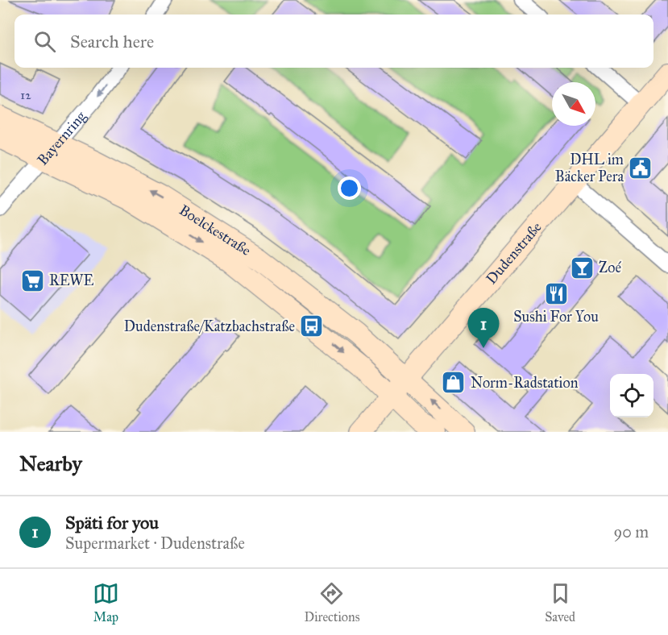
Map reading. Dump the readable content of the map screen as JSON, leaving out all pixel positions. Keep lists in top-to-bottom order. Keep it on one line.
{"streets":{"main road":["Boelckestraße","Dudenstraße"],"street":["Bayernring"]},"crossings":[["Bayernring","Boelckestraße"],["Boelckestraße","Dudenstraße"]],"one_way":["Bayernring"],"places":{"public building":["DHL im Bäcker Pera"],"bar":["Zoé"],"supermarket":["REWE"],"restaurant":["Sushi For You"],"bus stop":["Dudenstraße/Katzbachstraße"],"shop":["Norm-Radstation"]},"house_numbers":["12"],"north":"bottom right","page":{"search":"Search here","pins":"1","heading":"Nearby","list":[{"mark":"1","name":"Späti for you","note":"Supermarket · Dudenstraße","value":"90 m"}],"nav":["Map","Directions","Saved"]}}
